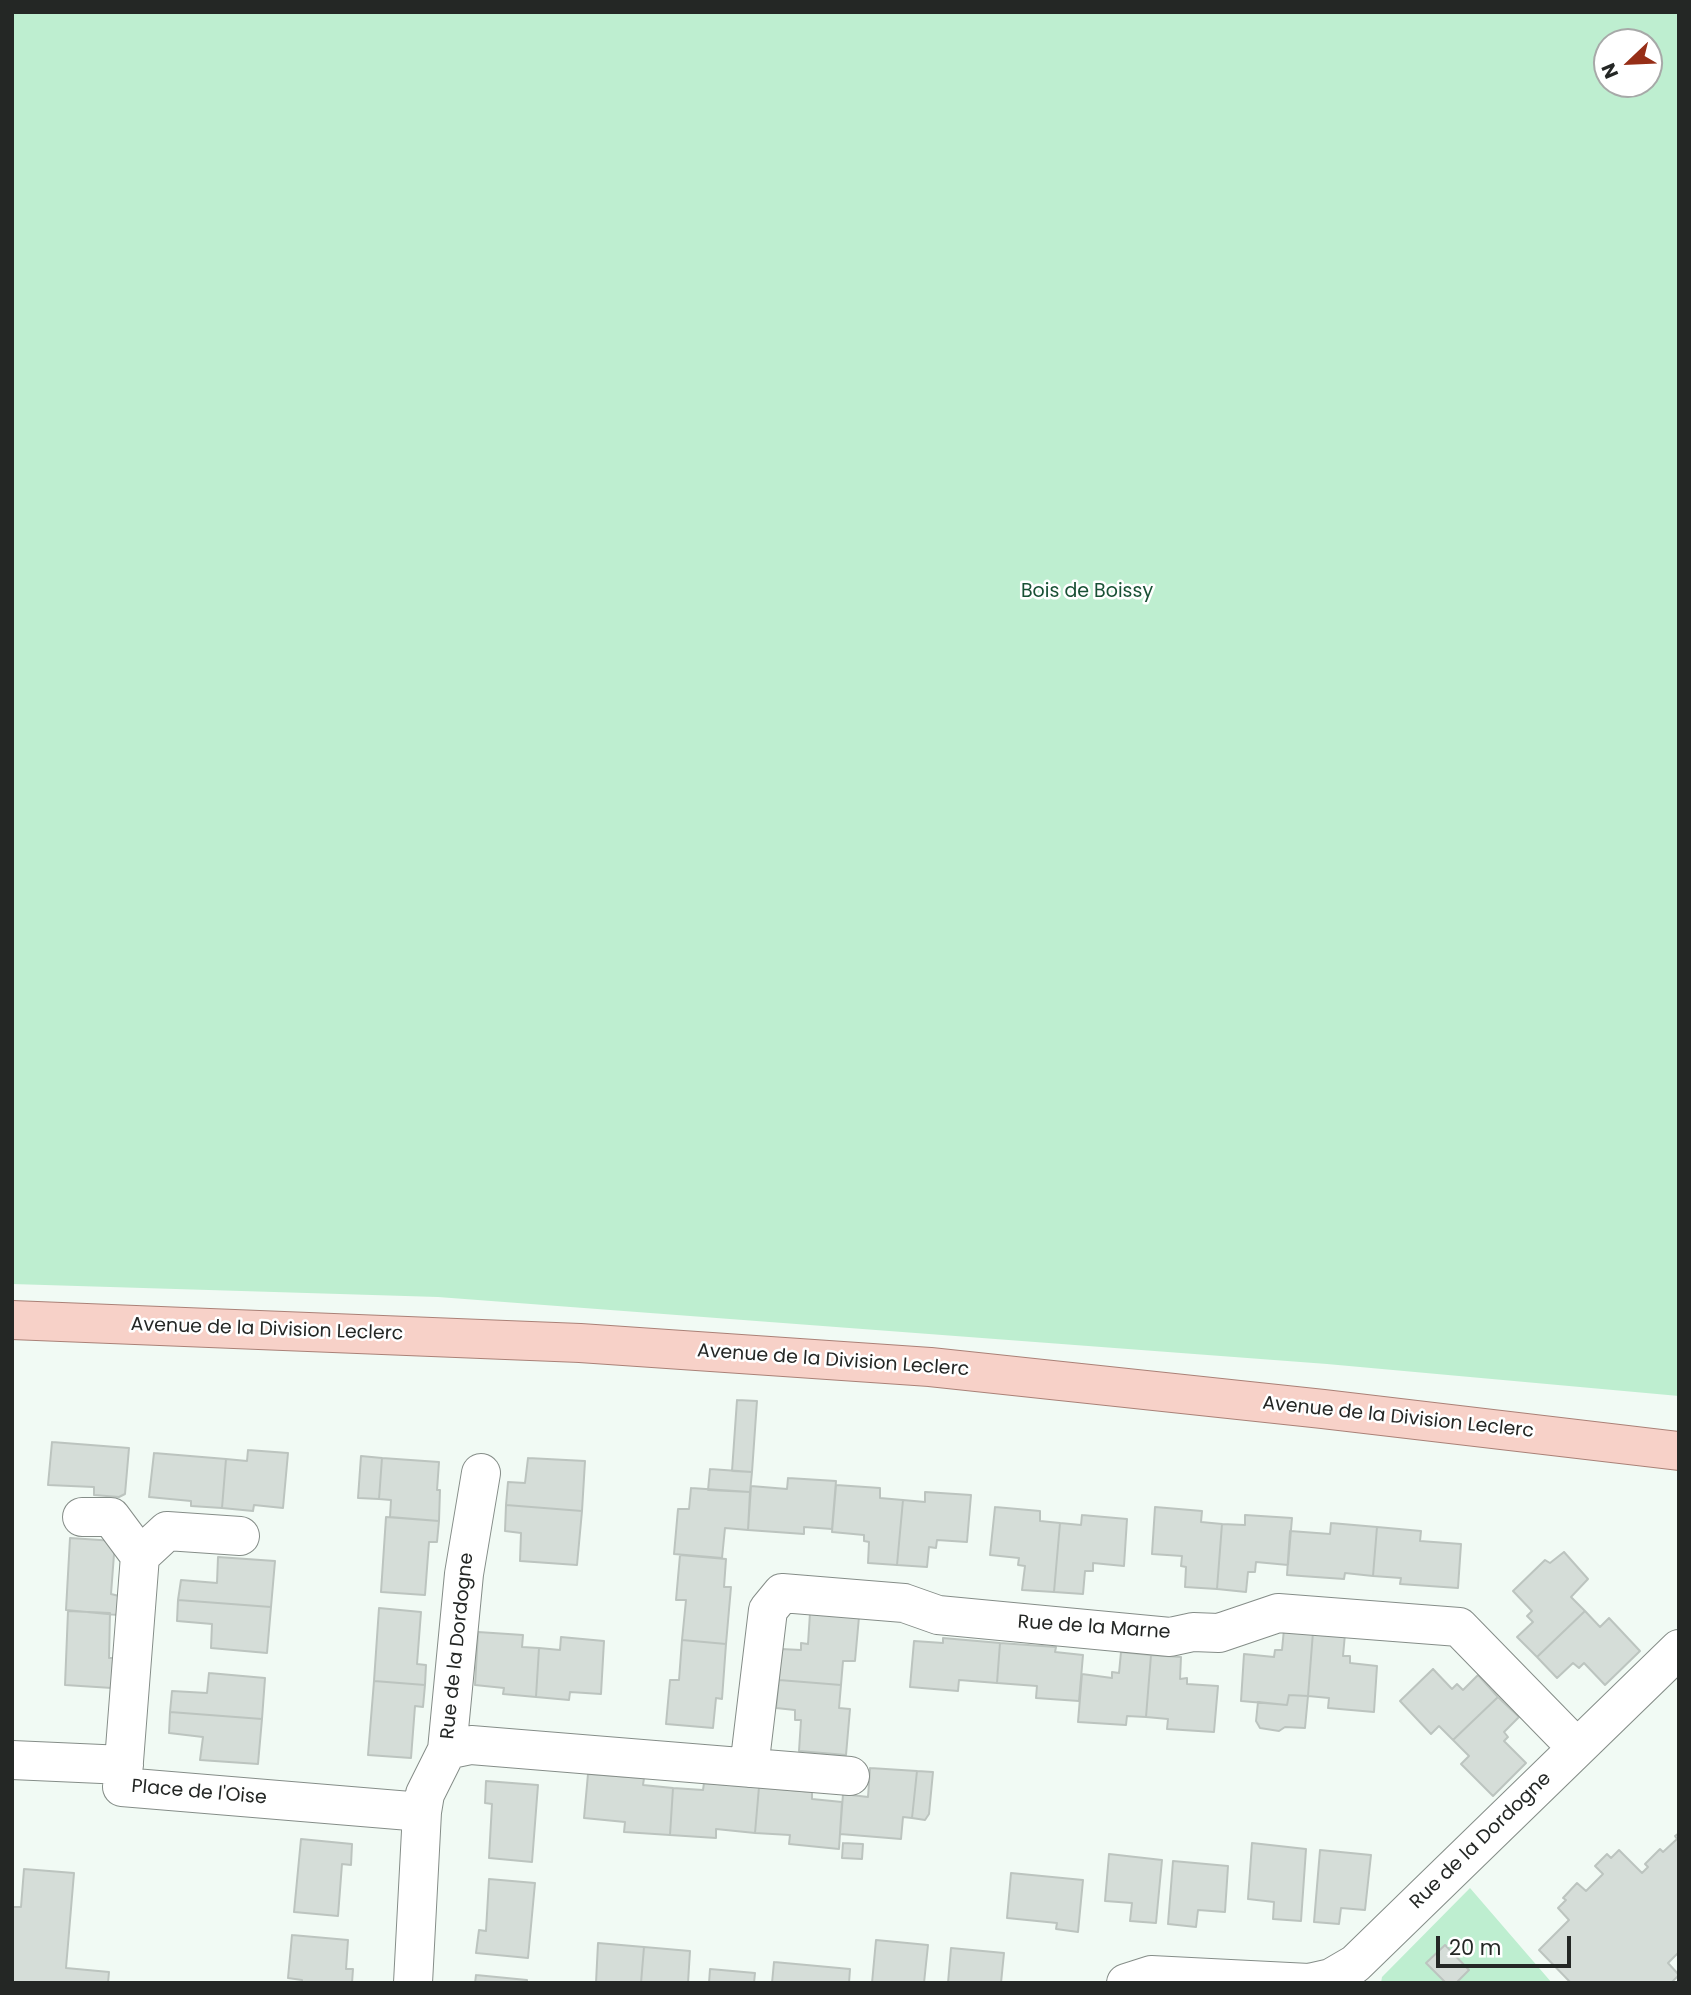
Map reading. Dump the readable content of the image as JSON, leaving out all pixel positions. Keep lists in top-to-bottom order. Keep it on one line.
{"streets":{"main road":["Avenue de la Division Leclerc"],"street":["Rue de la Marne","Rue de la Dordogne","Place de l'Oise"]},"crossings":[["Rue de la Marne","Rue de la Dordogne"],["Rue de la Dordogne","Place de l'Oise"]],"parks":["Bois de Boissy"],"scale_bar":"20 m","north":"bottom left"}
